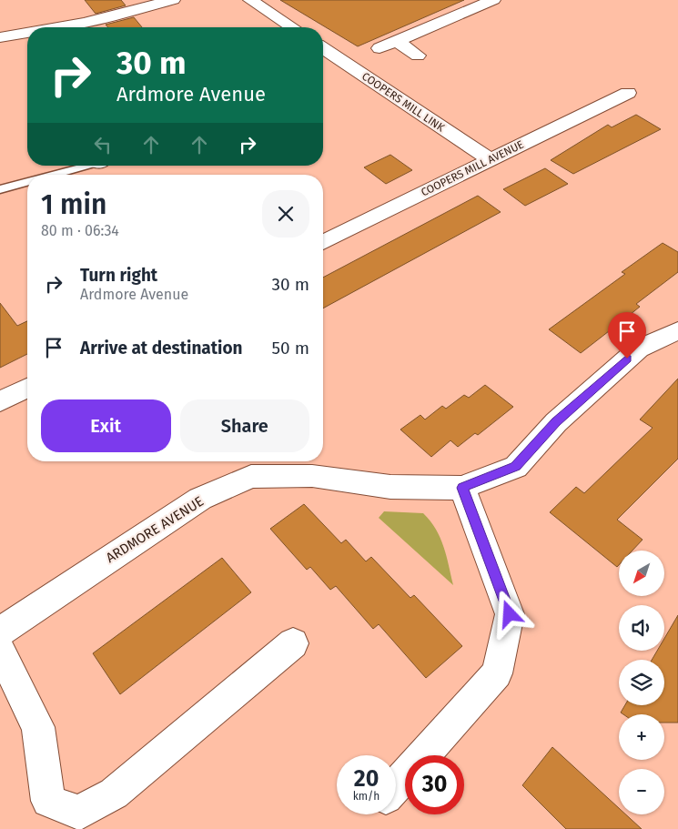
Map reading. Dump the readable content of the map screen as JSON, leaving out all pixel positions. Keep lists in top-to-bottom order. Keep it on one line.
{"streets":{"street":["COOPERS MILL LINK","COOPERS MILL AVENUE","ARDMORE AVENUE"]},"crossings":[["COOPERS MILL LINK","COOPERS MILL AVENUE"]],"north":"bottom left","page":{"turn":["30 m","Ardmore Avenue"],"heading":["1 min","80 m · 06:34"],"list":[{"name":"Turn right","note":"Ardmore Avenue","value":"30 m"},{"name":"Arrive at destination","value":"50 m"}],"buttons":["Exit","Share"],"map_buttons":["+","−"],"speed":"20 km/h","limit":"30"}}
